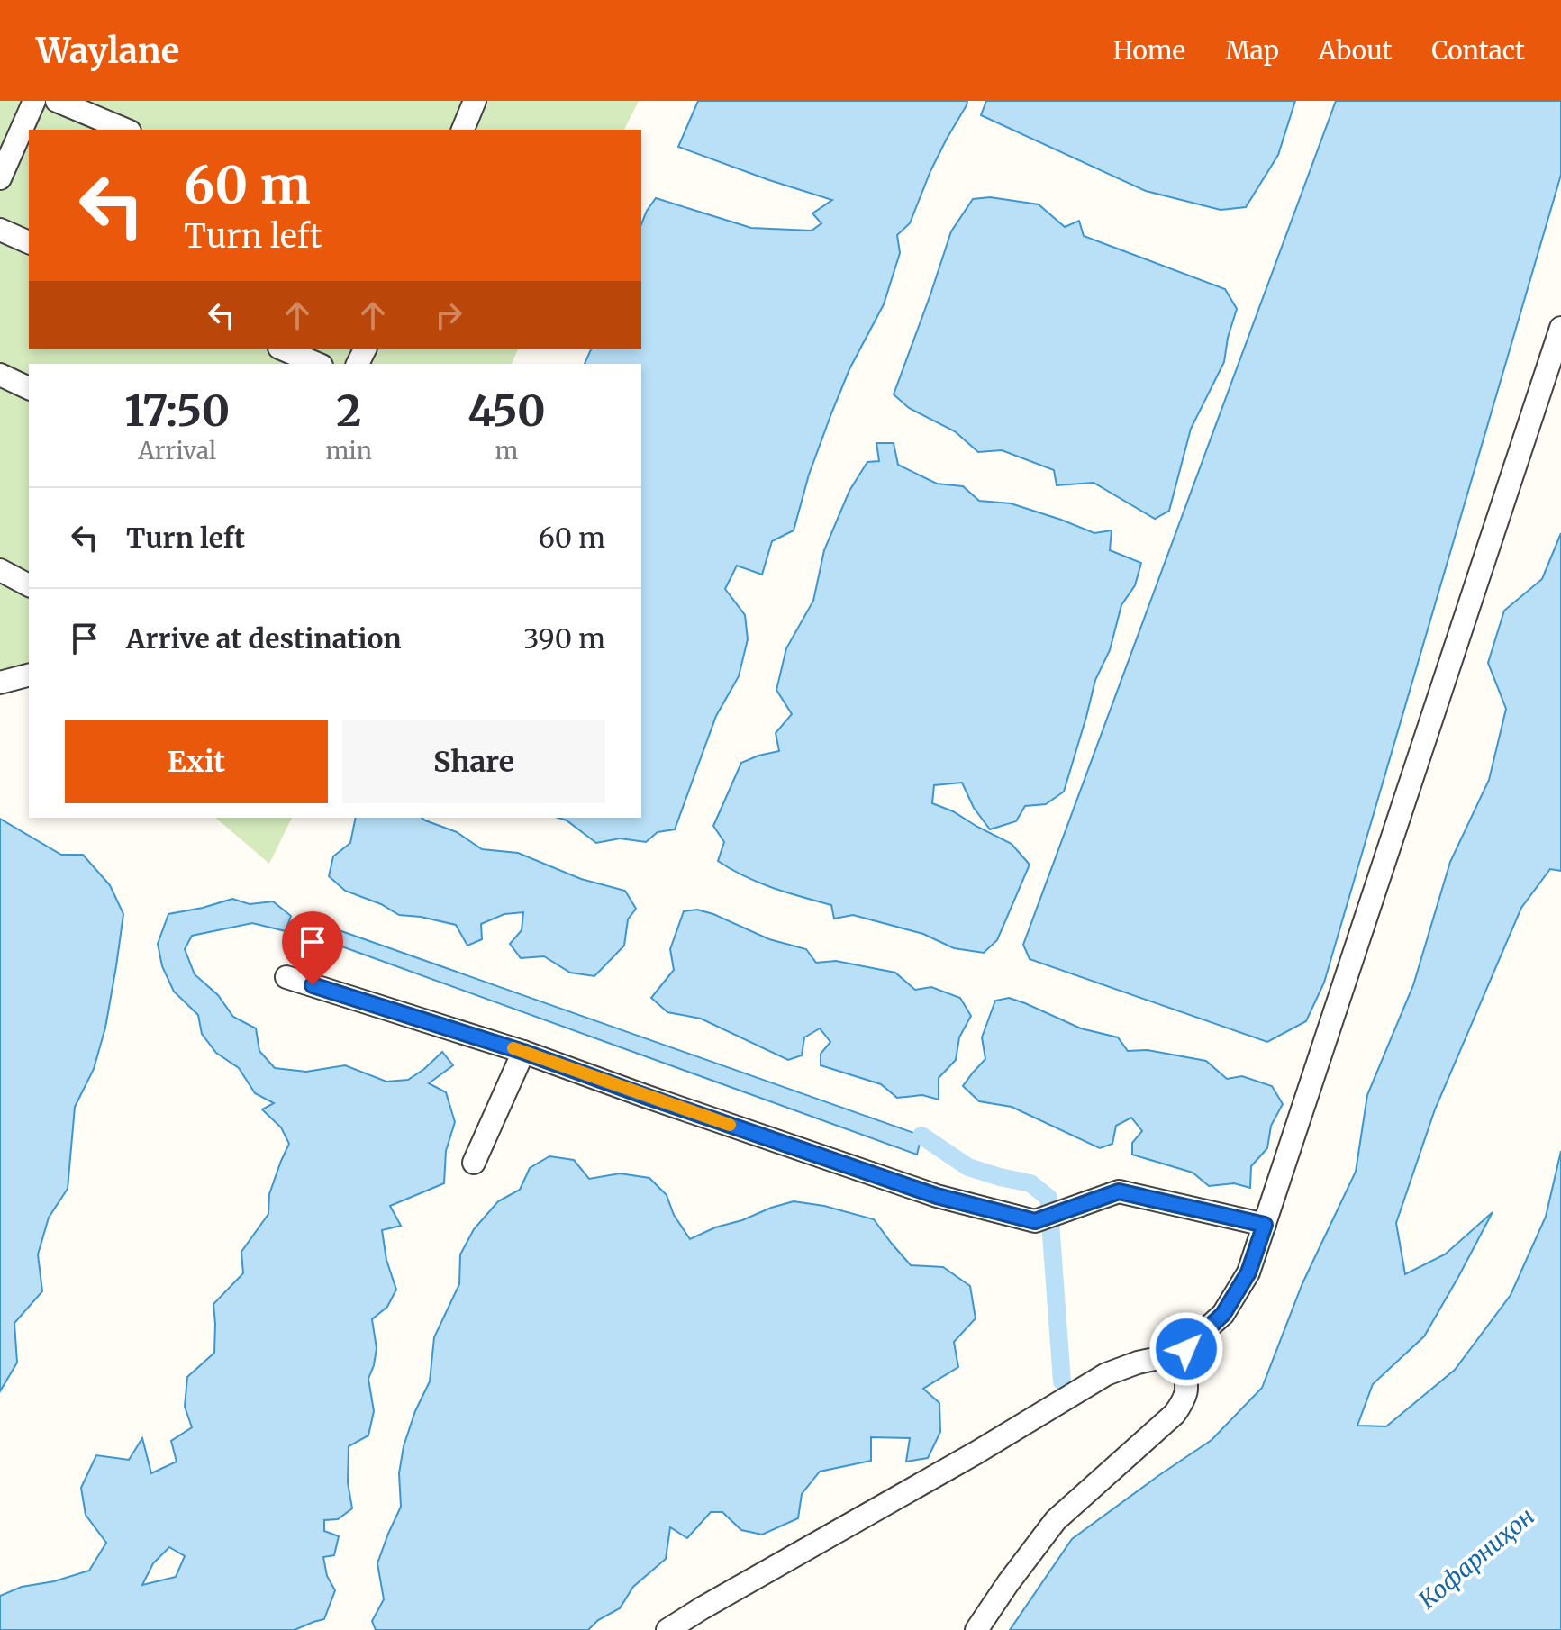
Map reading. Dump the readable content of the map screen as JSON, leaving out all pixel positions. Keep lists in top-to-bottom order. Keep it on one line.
{"water":["Кофарниҳон"],"page":{"header":"Waylane","nav":["Home","Map","About","Contact"],"turn":["60 m","Turn left"],"eta":["17:50","Arrival","2","min","450","m"],"list":[{"name":"Turn left","value":"60 m"},{"name":"Arrive at destination","value":"390 m"}],"buttons":["Exit","Share"]}}
